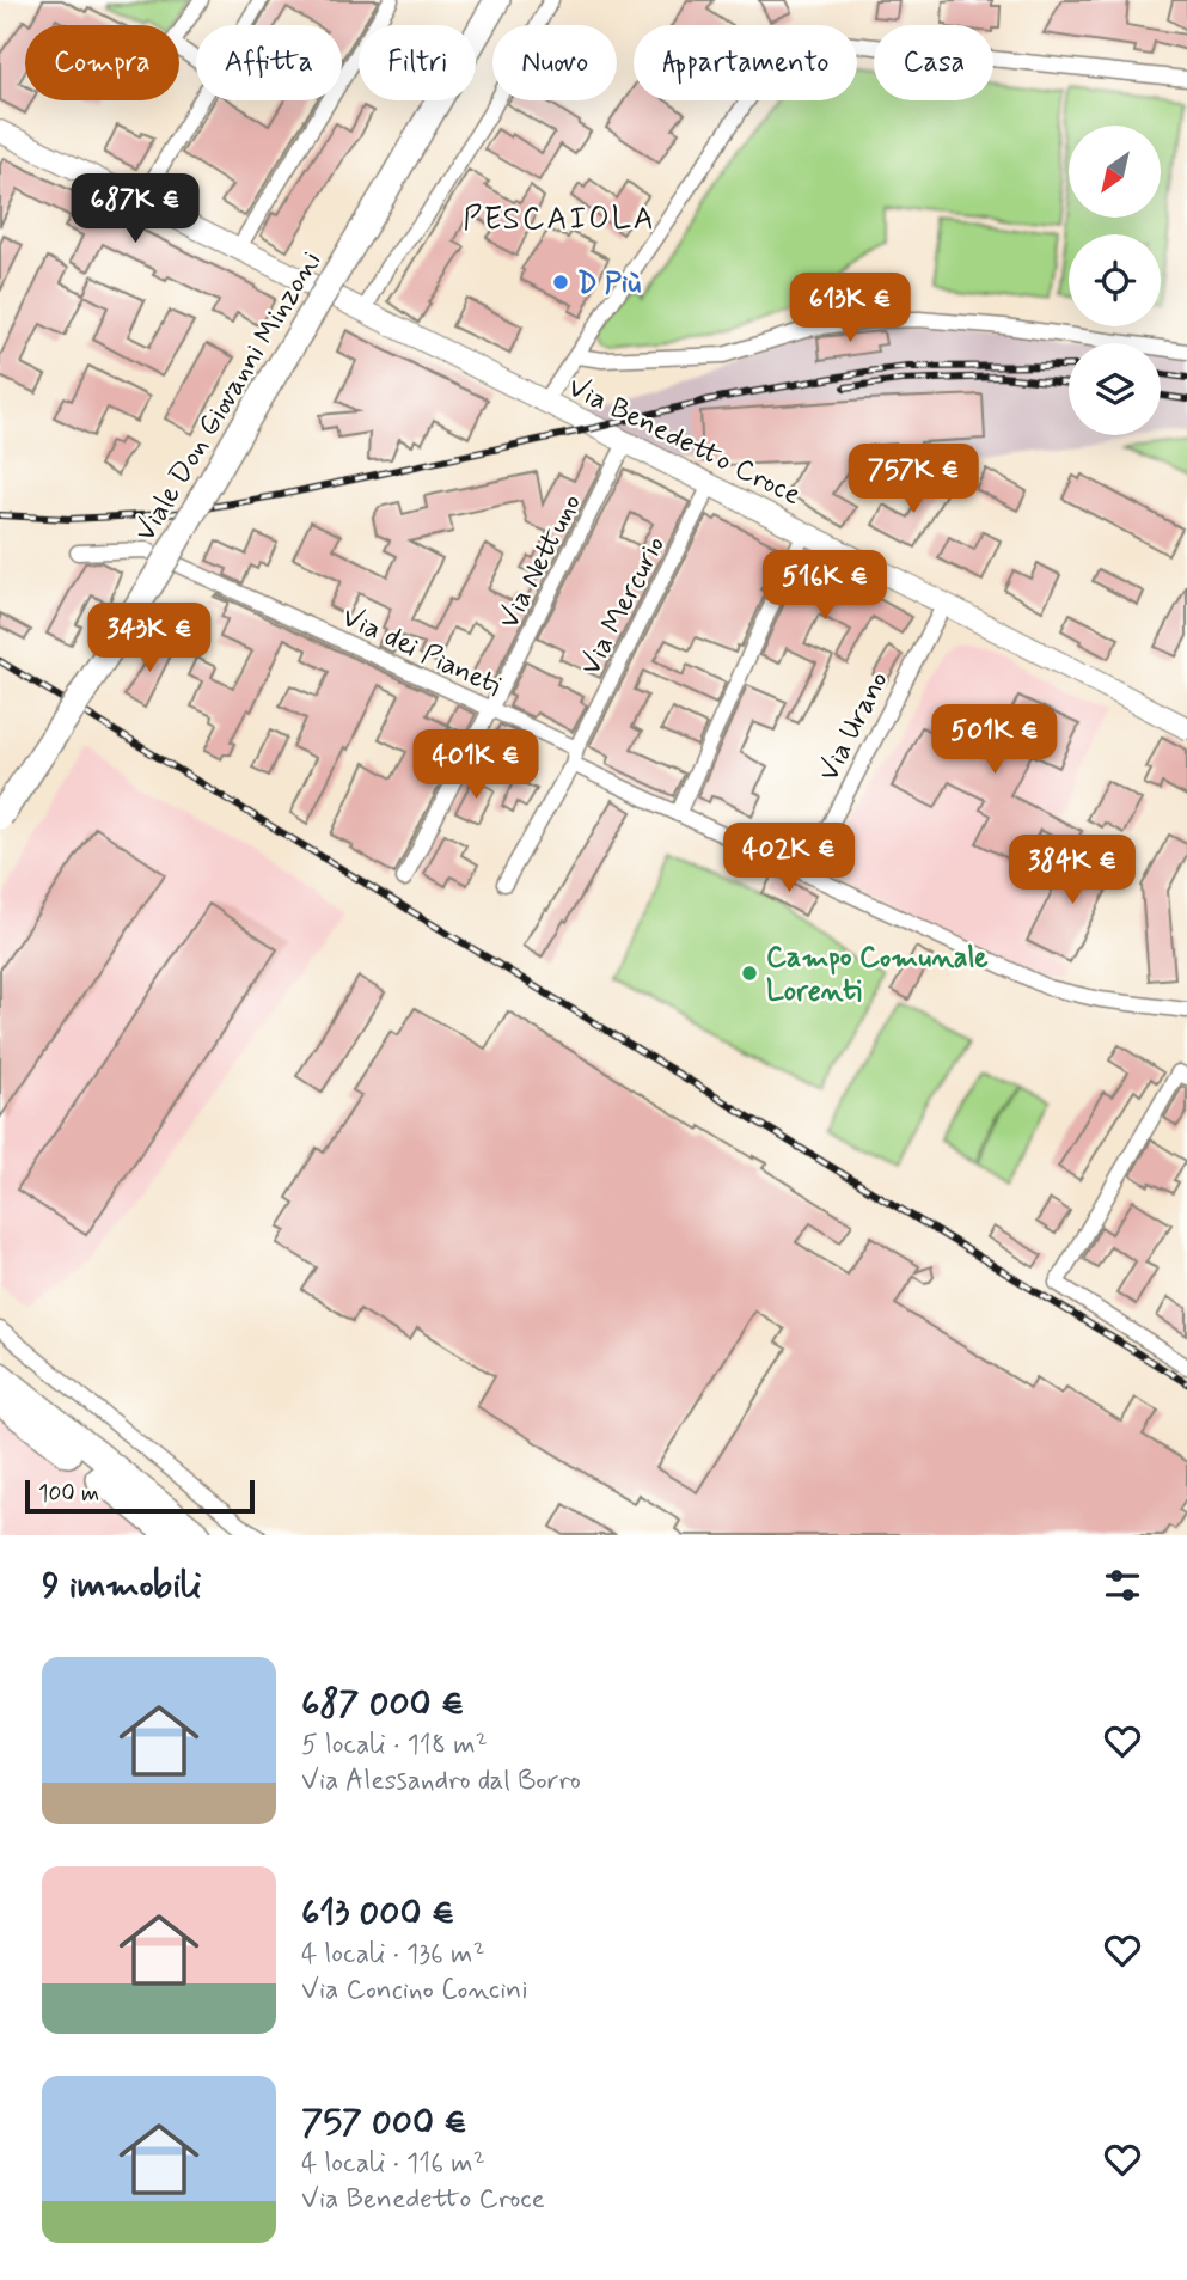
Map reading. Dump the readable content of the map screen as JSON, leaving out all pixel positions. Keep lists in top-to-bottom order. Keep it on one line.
{"streets":{"main road":["Viale Don Giovanni Minzoni","Via Benedetto Croce"],"street":["Via Nettuno","Via Mercurio","Via dei Pianeti","Via Urano"]},"crossings":[["Via Benedetto Croce","Via Nettuno"],["Via Benedetto Croce","Via Mercurio"],["Via Benedetto Croce","Via Urano"],["Via Nettuno","Via dei Pianeti"],["Via Mercurio","Via dei Pianeti"],["Via dei Pianeti","Via Urano"]],"districts":["PESCAIOLA"],"places":["D Più","Campo Comunale Lorenti"],"scale_bar":"100 m","north":"bottom left","page":{"chip":["Compra","Affitta","Filtri","Nuovo","Appartamento","Casa"],"price":["687K €","613K €","757K €","516K €","343K €","501K €","401K €","402K €","384K €"],"scale":"100 m","heading":"9 immobili","list":[{"name":"687 000 €","note":"5 locali · 118 m² · Via Alessandro dal Borro"},{"name":"613 000 €","note":"4 locali · 136 m² · Via Concino Concini"},{"name":"757 000 €","note":"4 locali · 116 m² · Via Benedetto Croce"}]}}
